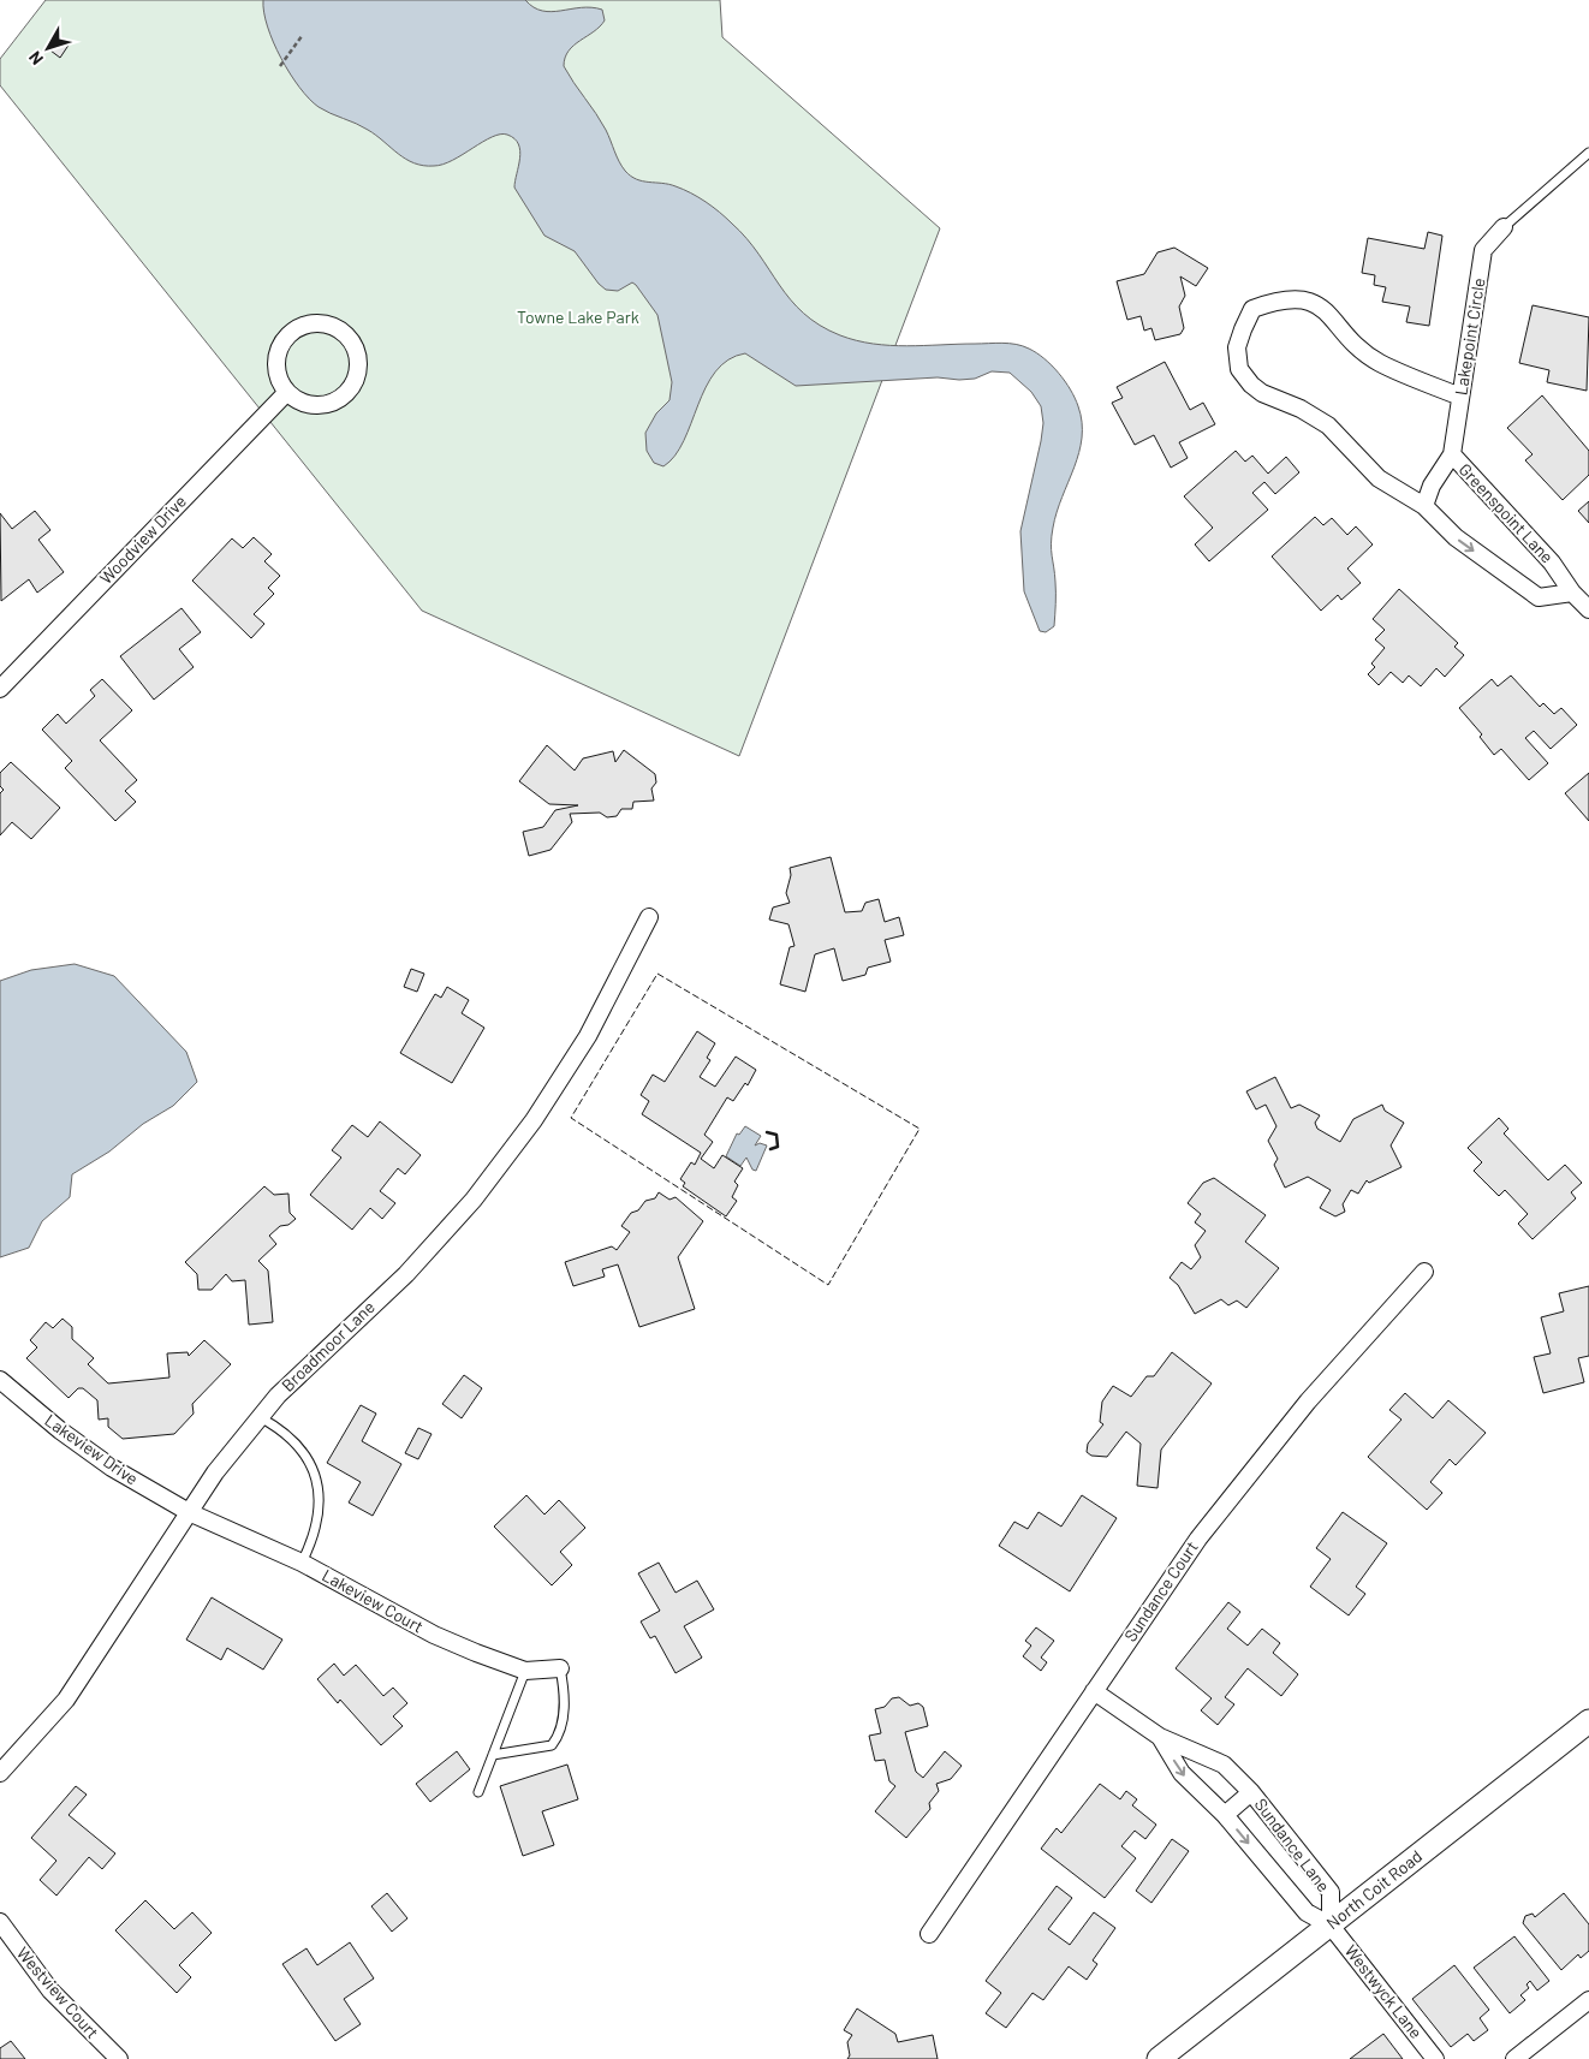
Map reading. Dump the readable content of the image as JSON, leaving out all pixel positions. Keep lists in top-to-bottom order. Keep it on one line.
{"streets":{"main road":["North Coit Road"],"street":["Lakepoint Circle","Greenspoint Lane","Woodview Drive","Broadmoor Lane","Lakeview Drive","Sundance Court","Lakeview Court","Sundance Lane","Westwyck Lane","Westview Court"]},"crossings":[["Lakepoint Circle","Greenspoint Lane"],["Broadmoor Lane","Lakeview Drive"],["Broadmoor Lane","Lakeview Court"],["Lakeview Drive","Lakeview Court"],["Sundance Court","Sundance Lane"],["Sundance Lane","North Coit Road"],["Sundance Lane","Westwyck Lane"],["North Coit Road","Westwyck Lane"]],"parks":["Towne Lake Park"],"north":"bottom left"}
